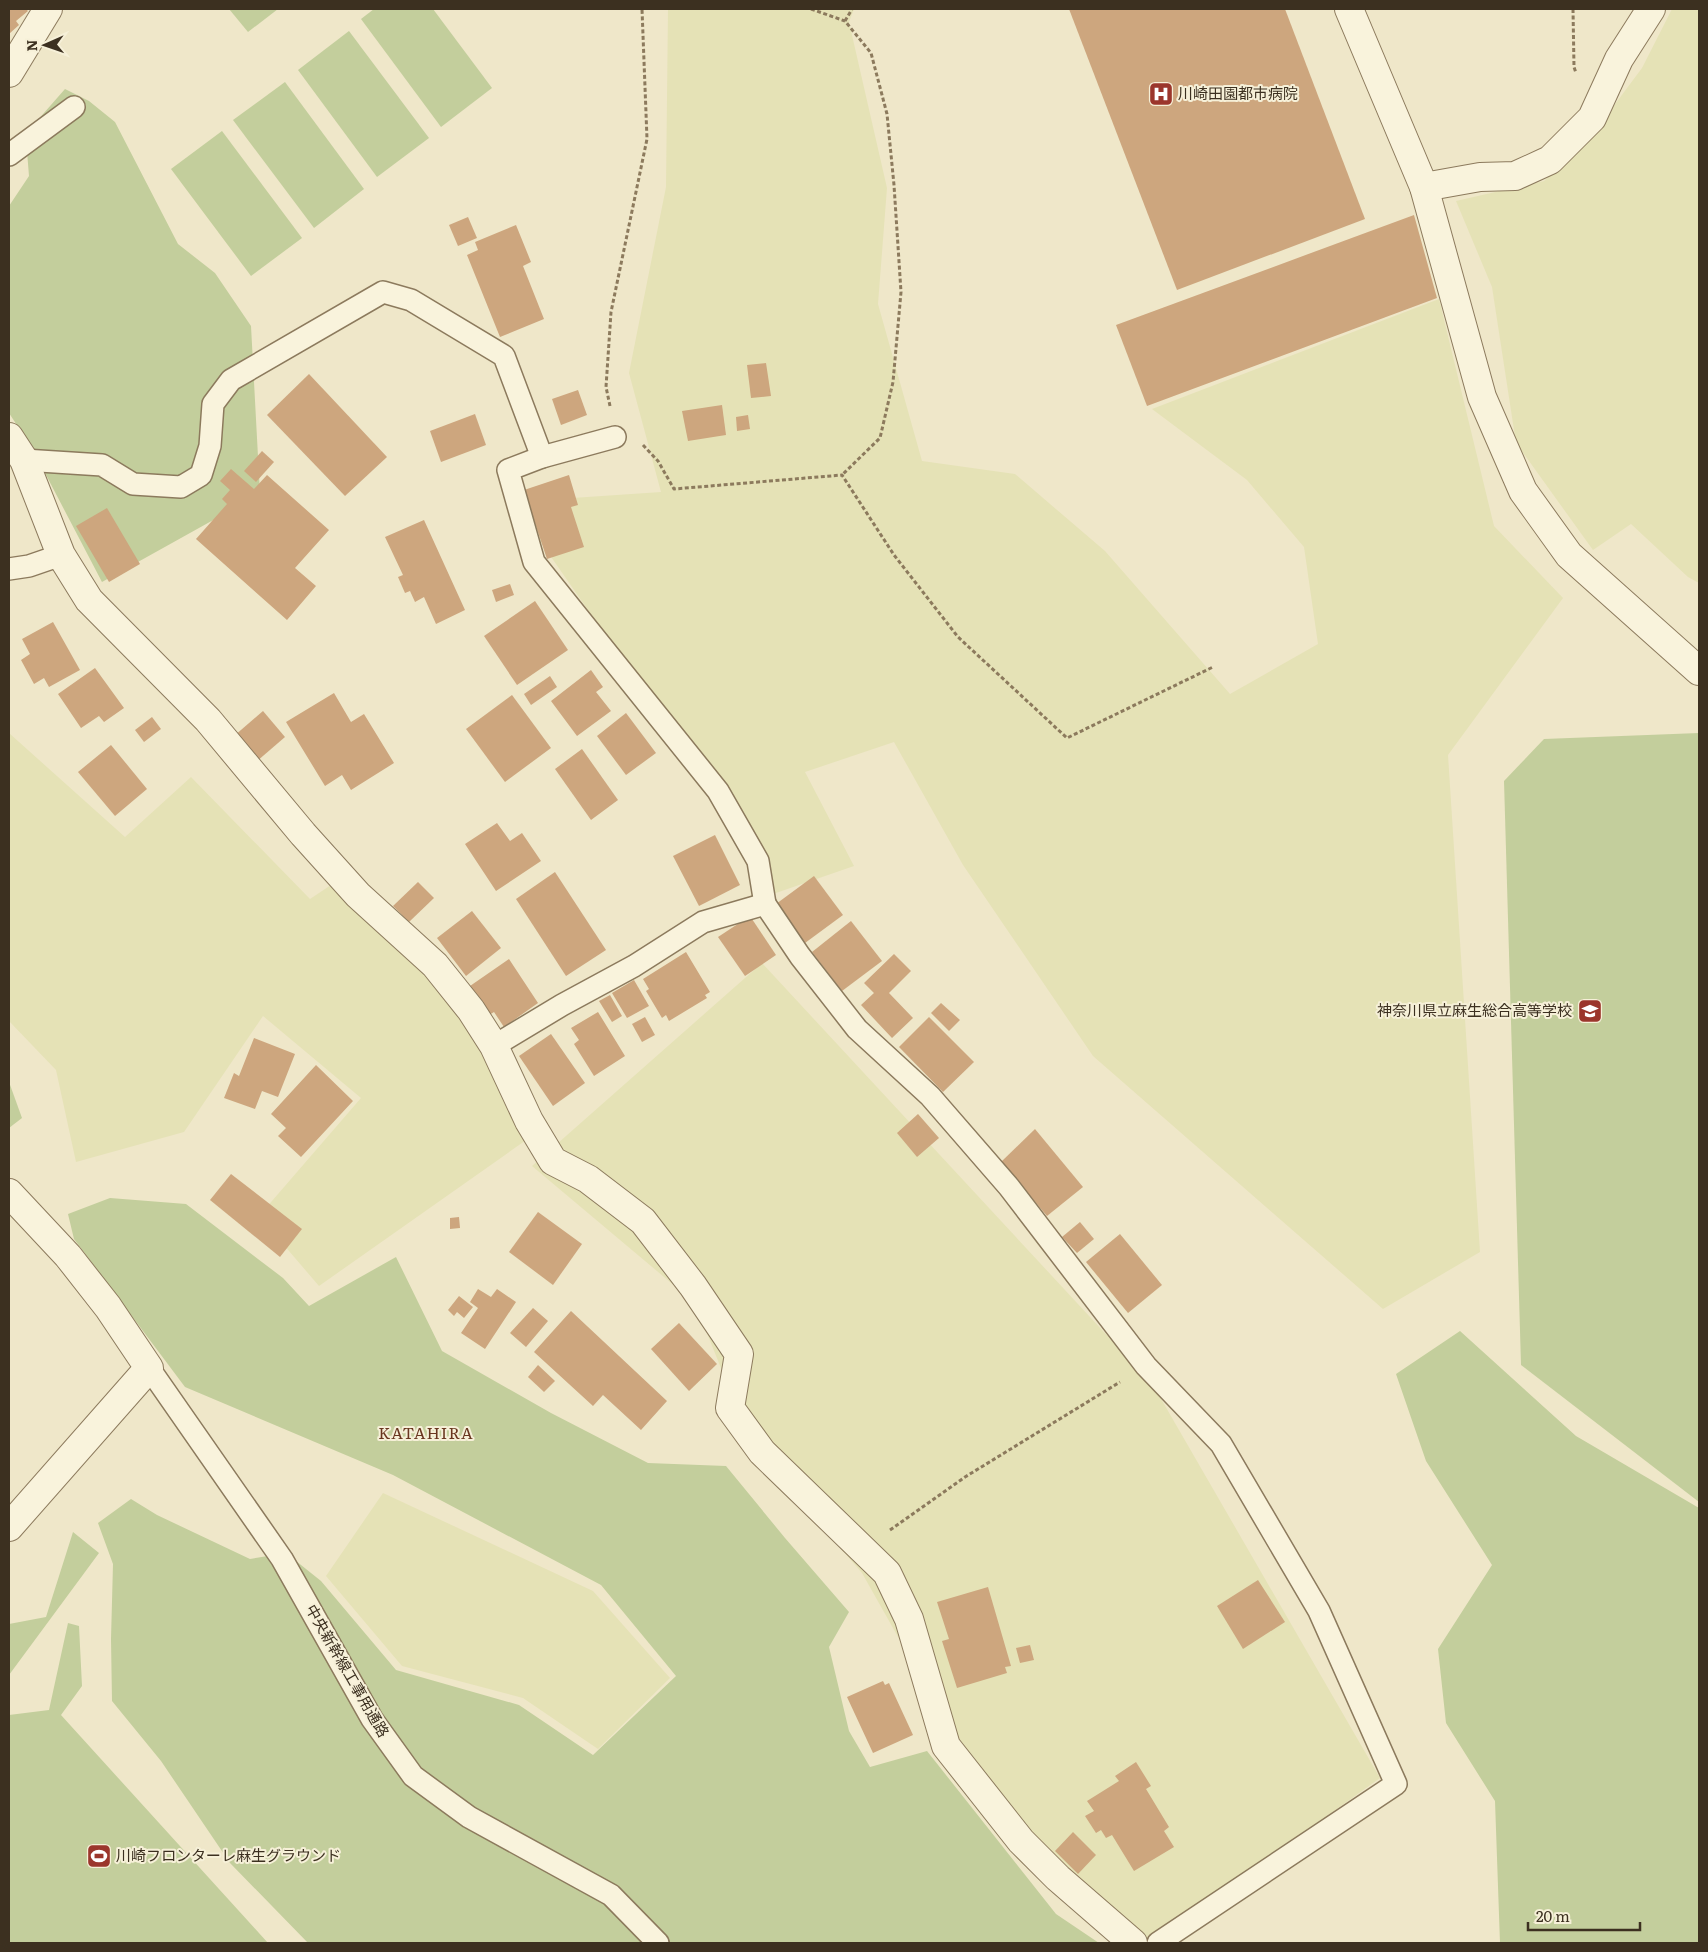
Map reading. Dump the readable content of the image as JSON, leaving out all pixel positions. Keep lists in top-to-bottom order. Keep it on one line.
{"streets":{"lane":["中央新幹線工事用通路"]},"districts":["KATAHIRA"],"places":{"hospital":["川崎田園都市病院"],"school or university":["神奈川県立麻生総合高等学校"],"sports":["川崎フロンターレ麻生グラウンド"]},"scale_bar":"20 m","north":"left"}
